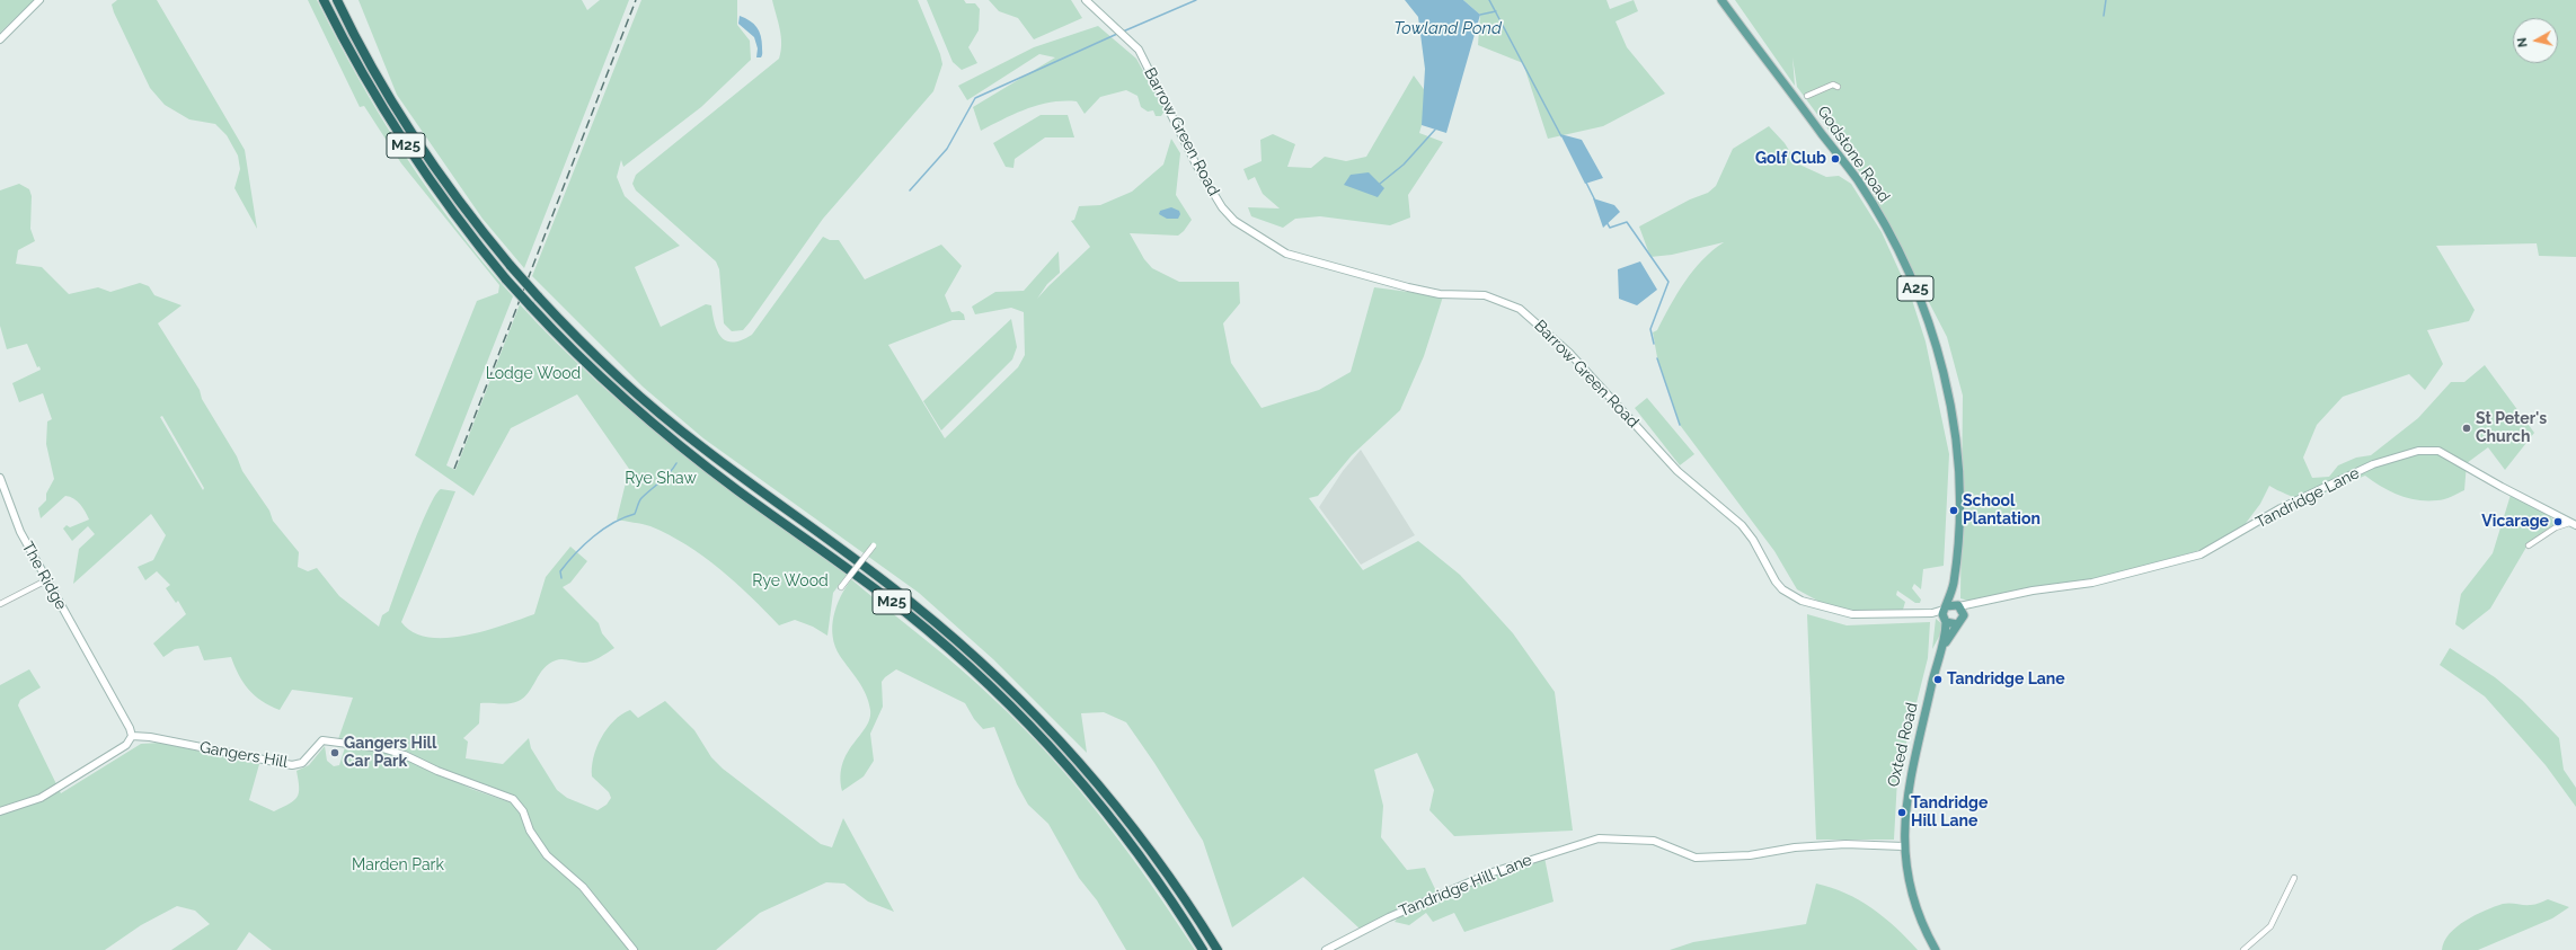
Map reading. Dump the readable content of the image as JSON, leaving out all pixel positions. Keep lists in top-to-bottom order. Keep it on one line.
{"streets":{"highway":["M25"],"main road":["Godstone Road","A25","Oxted Road"],"street":["Barrow Green Road","Tandridge Lane","The Ridge","Gangers Hill","Tandridge Hill Lane"]},"crossings":[["Barrow Green Road","Godstone Road"],["Barrow Green Road","Oxted Road"],["Godstone Road","Tandridge Lane"],["Godstone Road","Oxted Road"],["Tandridge Lane","Oxted Road"],["The Ridge","Gangers Hill"],["Oxted Road","Tandridge Hill Lane"]],"water":["Towland Pond"],"parks":["Lodge Wood","Rye Shaw","Rye Wood","Marden Park"],"places":["Golf Club","St Peter's Church","School Plantation","Vicarage","Tandridge Lane","Gangers Hill Car Park","Tandridge Hill Lane"],"north":"left"}
